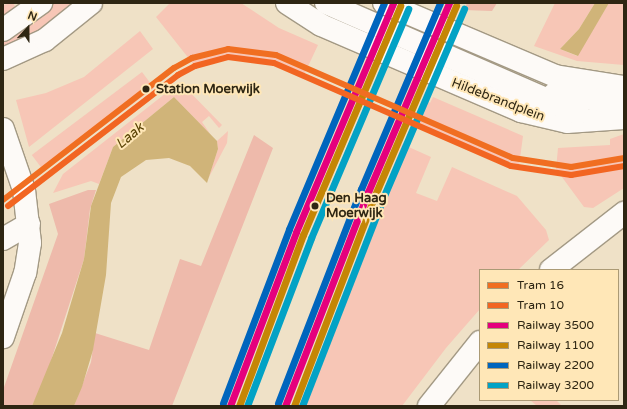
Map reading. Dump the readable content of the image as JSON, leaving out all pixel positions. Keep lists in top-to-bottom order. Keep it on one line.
{"streets":{"main road":["Hildebrandplein"]},"water":["Laak"],"places":["Station Moerwijk","Den Haag Moerwijk"],"lines":["rail line 3500","rail line 2200","rail line 1100","rail line 3200","tram line 16","tram line 10"],"legend":["Tram 16","Tram 10","Railway 3500","Railway 1100","Railway 2200","Railway 3200"],"north":"top"}
